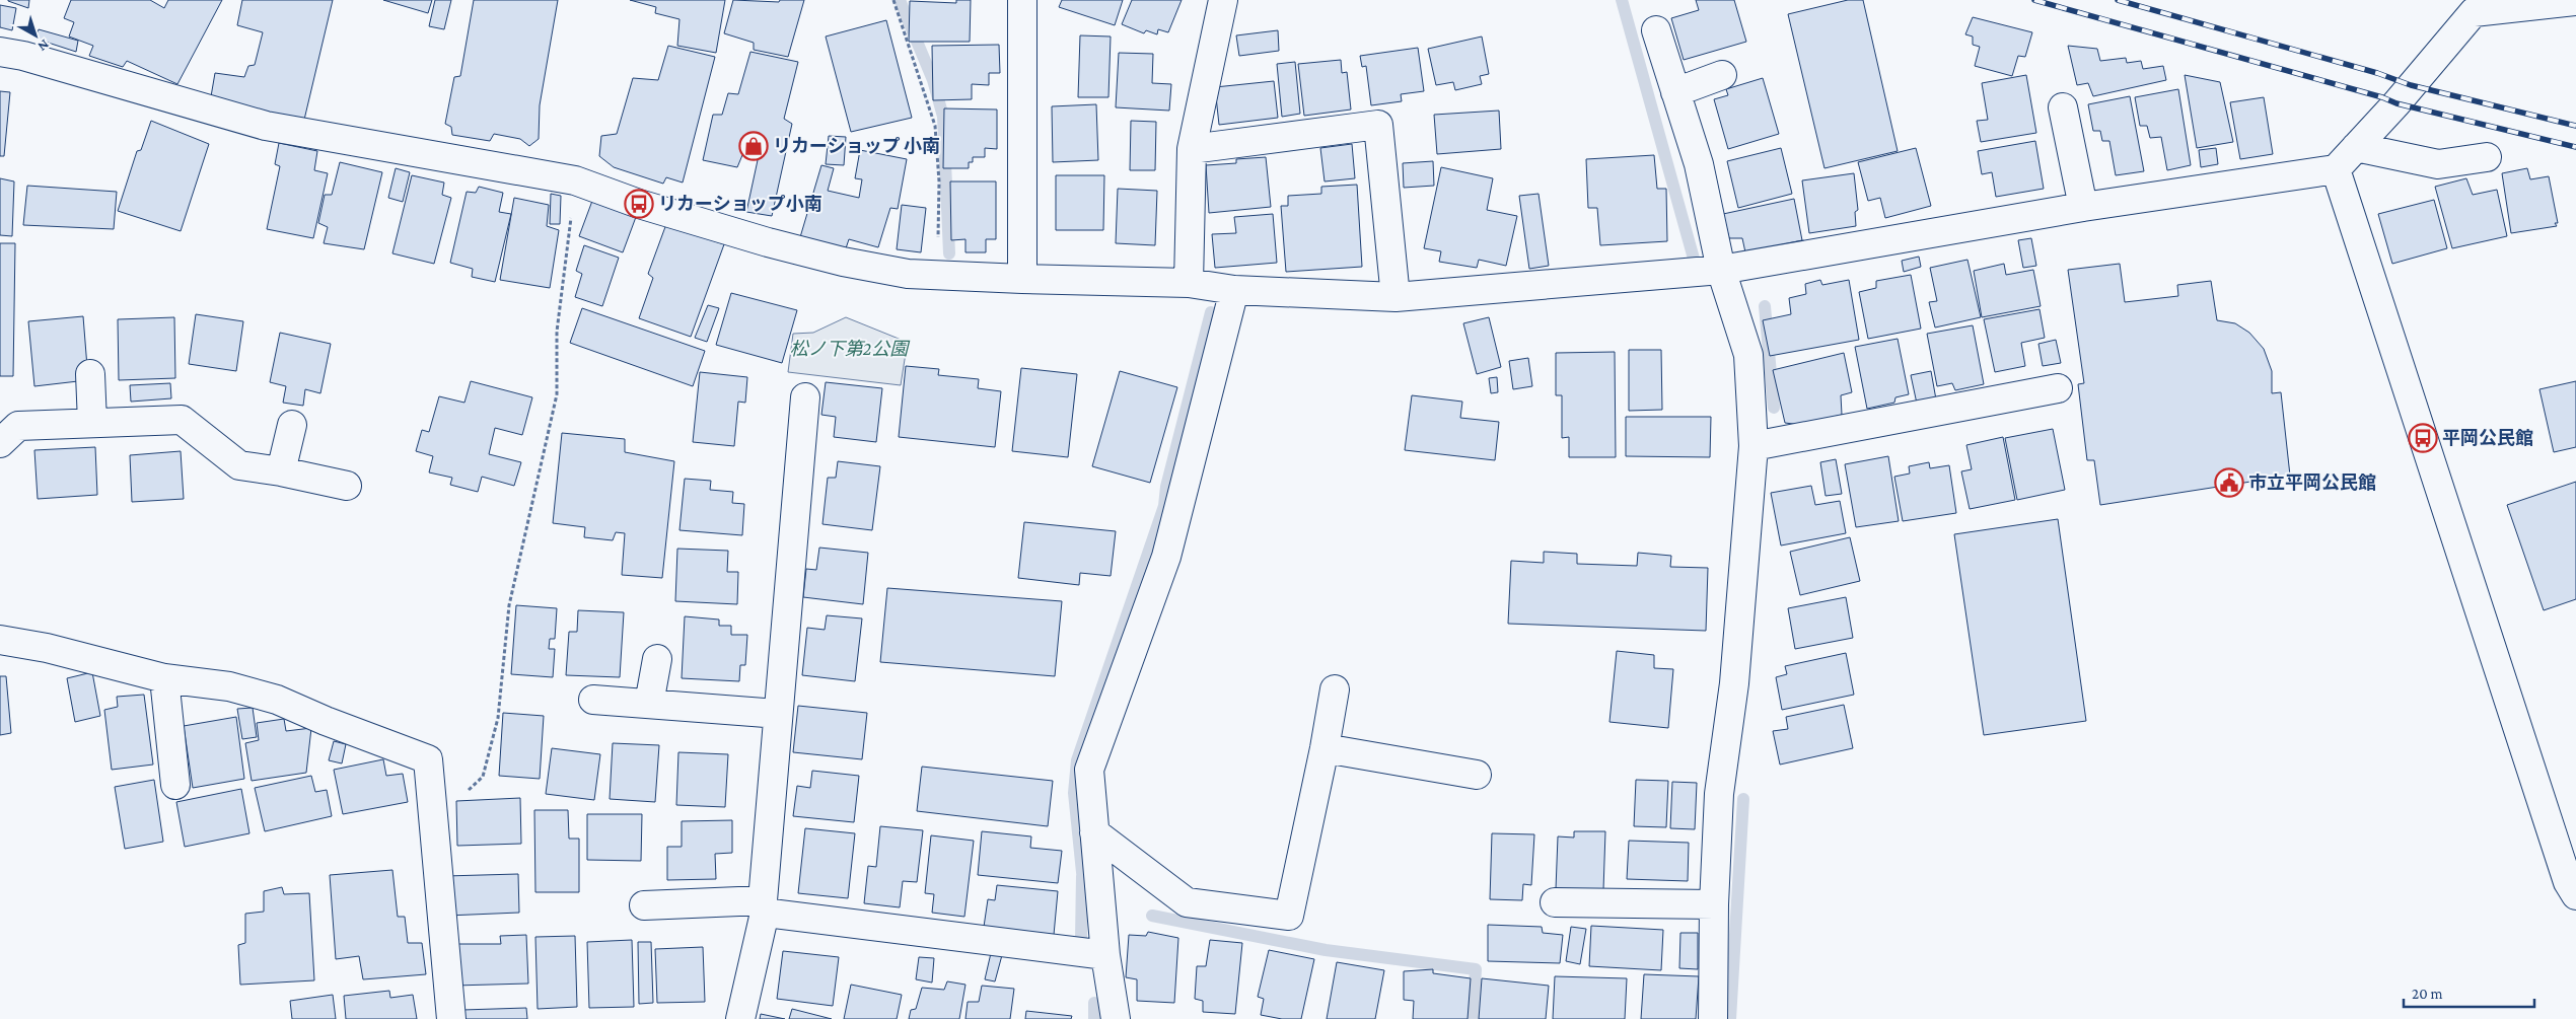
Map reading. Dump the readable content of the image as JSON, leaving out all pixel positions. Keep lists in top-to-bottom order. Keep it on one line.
{"parks":["松ノ下第2公園"],"places":{"shop":["リカーショップ 小南"],"bus stop":["リカーショップ小南","平岡公民館"],"public building":["市立平岡公民館"]},"scale_bar":"20 m","north":"bottom right"}
